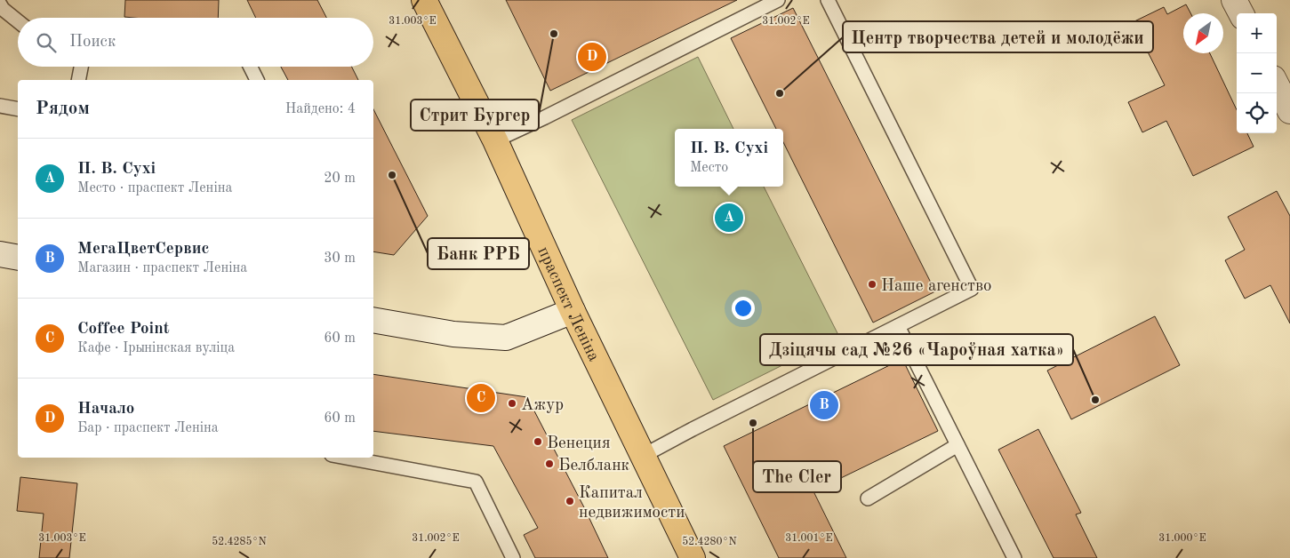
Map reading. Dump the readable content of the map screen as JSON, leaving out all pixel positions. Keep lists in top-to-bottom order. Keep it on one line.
{"streets":{"main road":["праспект Леніна"]},"places":["Стрит Бургер","Центр творчества детей и молодёжи","Банк РРБ","Наше агенство","Дзіцячы сад №26 «Чароўная хатка»","Ажур","The Cler","Венеция","Белбланк","Капитал недвижимости"],"north":"bottom left","page":{"map_buttons":["+","−"],"search":"Поиск","pins":["D","A","C","B"],"heading":["Рядом","Найдено: 4"],"popup":["П. В. Сухі","Место"],"list":[{"mark":"A","name":"П. В. Сухі","note":"Место · праспект Леніна","value":"20 m"},{"mark":"B","name":"МегаЦветСервис","note":"Магазин · праспект Леніна","value":"30 m"},{"mark":"C","name":"Coffee Point","note":"Кафе · Ірынінская вуліца","value":"60 m"},{"mark":"D","name":"Начало","note":"Бар · праспект Леніна","value":"60 m"}]},"coordinates":["31.003°E","31.002°E","31.001°E","31.000°E","52.4285°N","52.4280°N"]}
